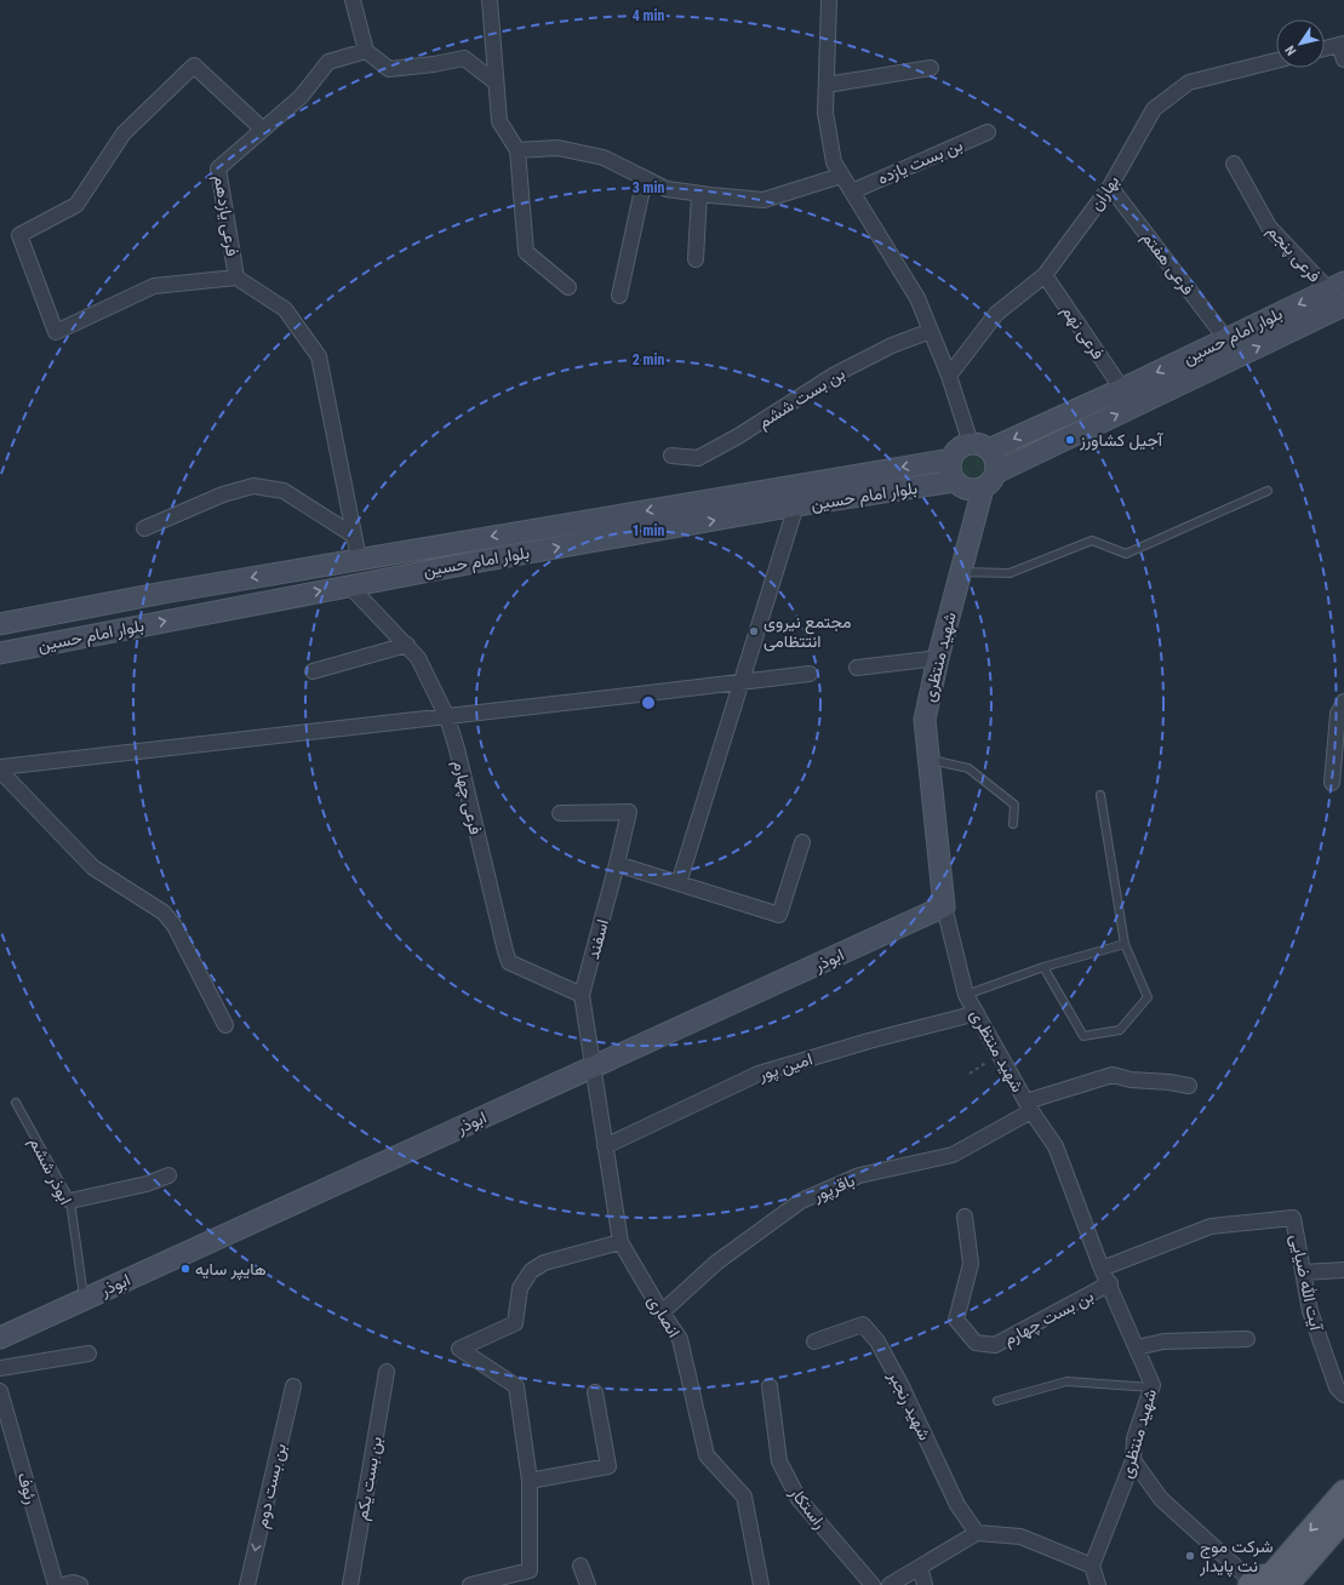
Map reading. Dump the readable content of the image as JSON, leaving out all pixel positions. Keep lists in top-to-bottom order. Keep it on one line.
{"streets":{"street":["بن بست یازده","بهاران","فرعی یازدهم","فرعی پنجم","فرعی هفتم","فرعی نهم","بلوار امام حسین","بن بست ششم","شهید منتظری","فرعی چهارم","اسفند","ابوذر","امین پور","باقرپور","آیت الله ضیایی","انصاری","بن بست چهارم","شهید رنجبر","بن بست یکم","بن بست دوم","رئوف","راستکار"],"lane":["ابوذر ششم"]},"crossings":[["بهاران","فرعی هفتم"],["بهاران","فرعی نهم"],["فرعی یازدهم","بلوار امام حسین"],["فرعی پنجم","بلوار امام حسین"],["فرعی هفتم","بلوار امام حسین"],["فرعی نهم","بلوار امام حسین"],["بلوار امام حسین","شهید منتظری"],["بلوار امام حسین","فرعی چهارم"],["شهید منتظری","ابوذر"],["شهید منتظری","امین پور"],["شهید منتظری","باقرپور"],["شهید منتظری","آیت الله ضیایی"],["شهید منتظری","بن بست چهارم"],["فرعی چهارم","اسفند"],["اسفند","ابوذر"],["اسفند","انصاری"],["ابوذر","ابوذر ششم"],["ابوذر","انصاری"],["امین پور","انصاری"],["باقرپور","انصاری"]],"one_way":["بن بست دوم"],"places":["آجیل کشاورز","مجتمع نیروی انتتظامی","هایپر‌ سایه","شرکت موج نت پایدار"],"north":"bottom left","rings":["4 min","3 min","2 min","1 min"]}
